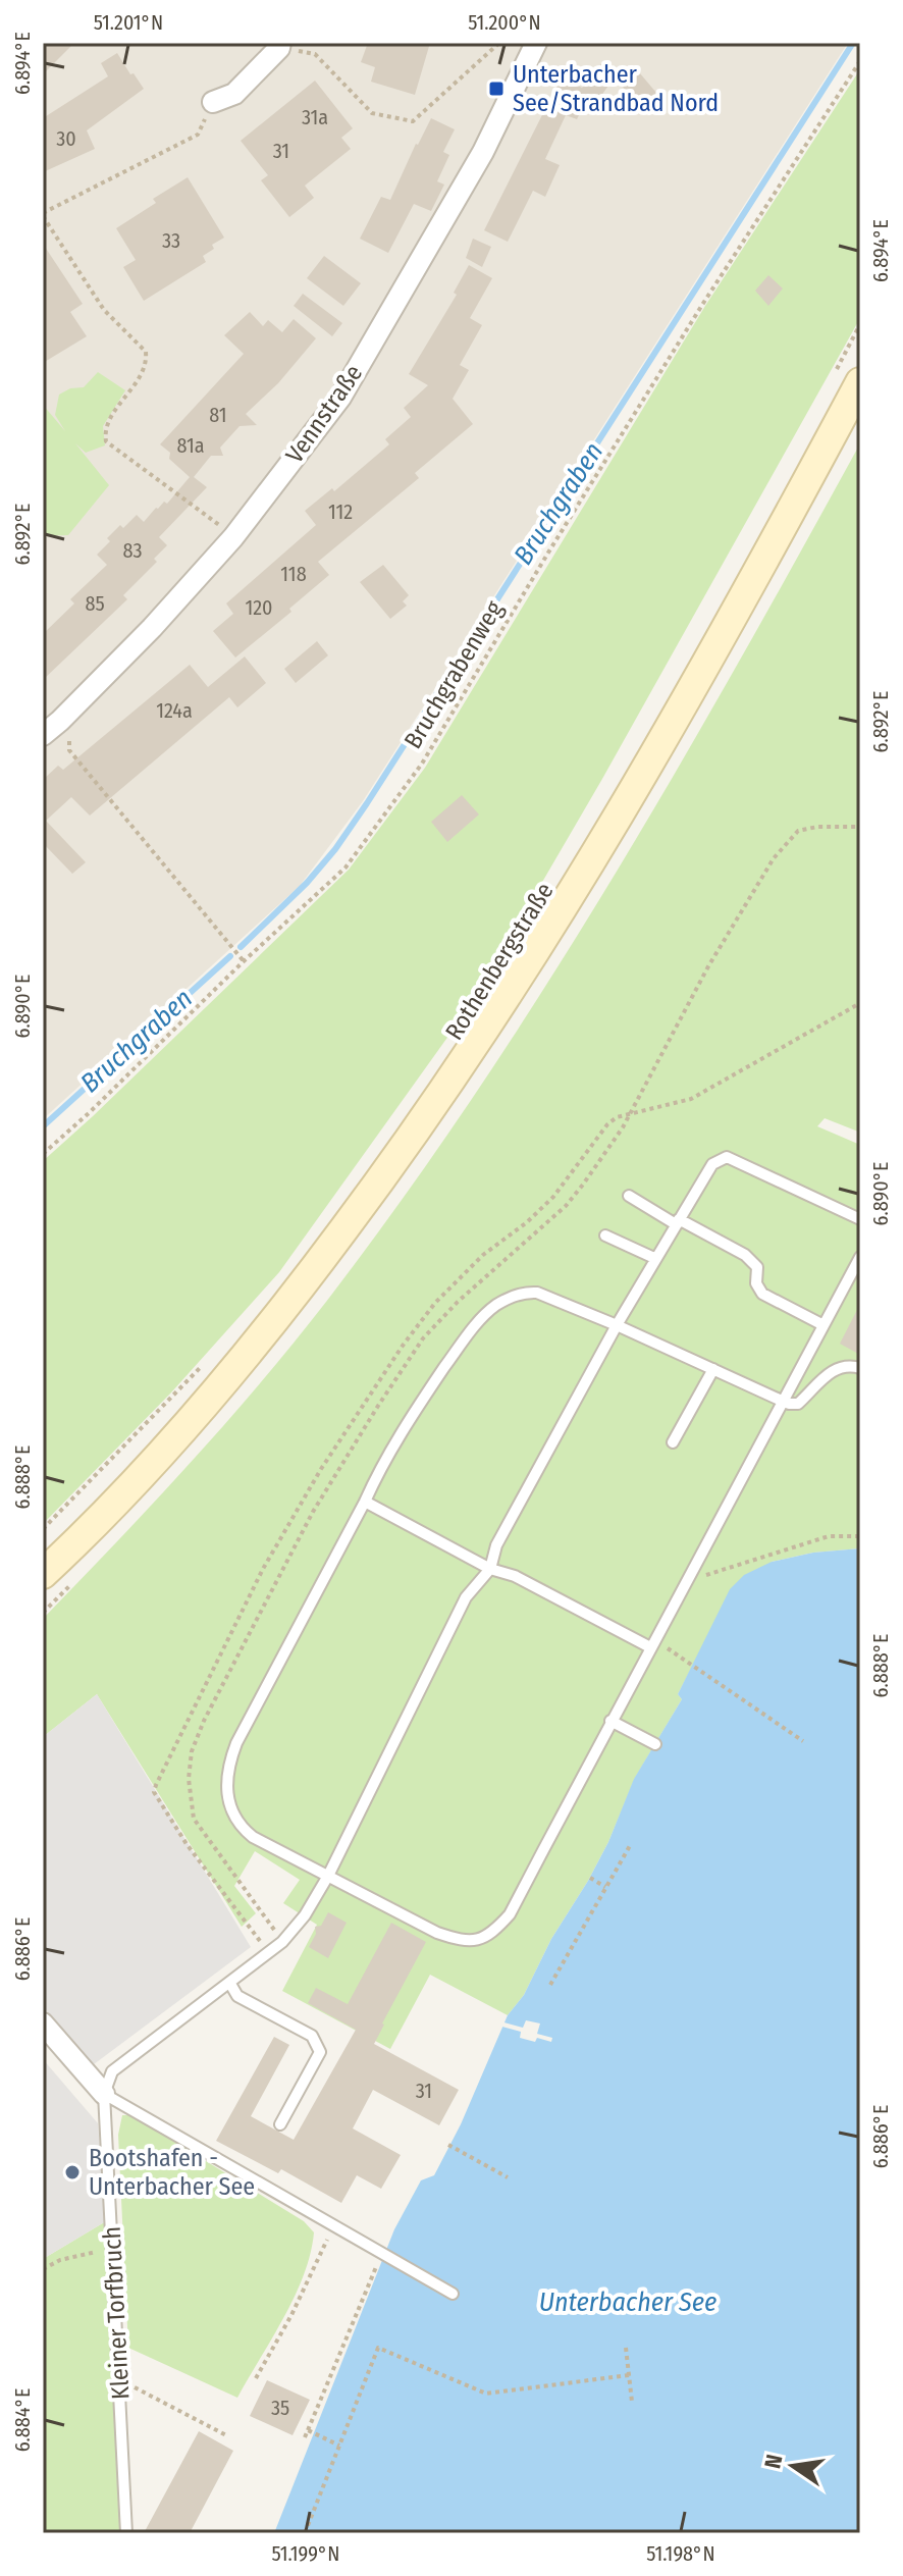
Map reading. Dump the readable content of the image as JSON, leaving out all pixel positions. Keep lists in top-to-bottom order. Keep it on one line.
{"streets":{"main road":["Rothenbergstraße"],"street":["Vennstraße"],"lane":["Kleiner Torfbruch"],"path":["Bruchgrabenweg"]},"water":["Bruchgraben","Unterbacher See"],"places":{"transit":["Unterbacher See/Strandbad Nord"],"other":["Bootshafen - Unterbacher See"]},"house_numbers":["31a","30","31","33","81","81a","112","83","118","85","120","124a","31","35"],"north":"left","coordinates":["51.201°N","51.200°N","6.894°E","6.892°E","6.890°E","6.888°E","6.886°E","6.884°E","51.199°N","51.198°N"]}
